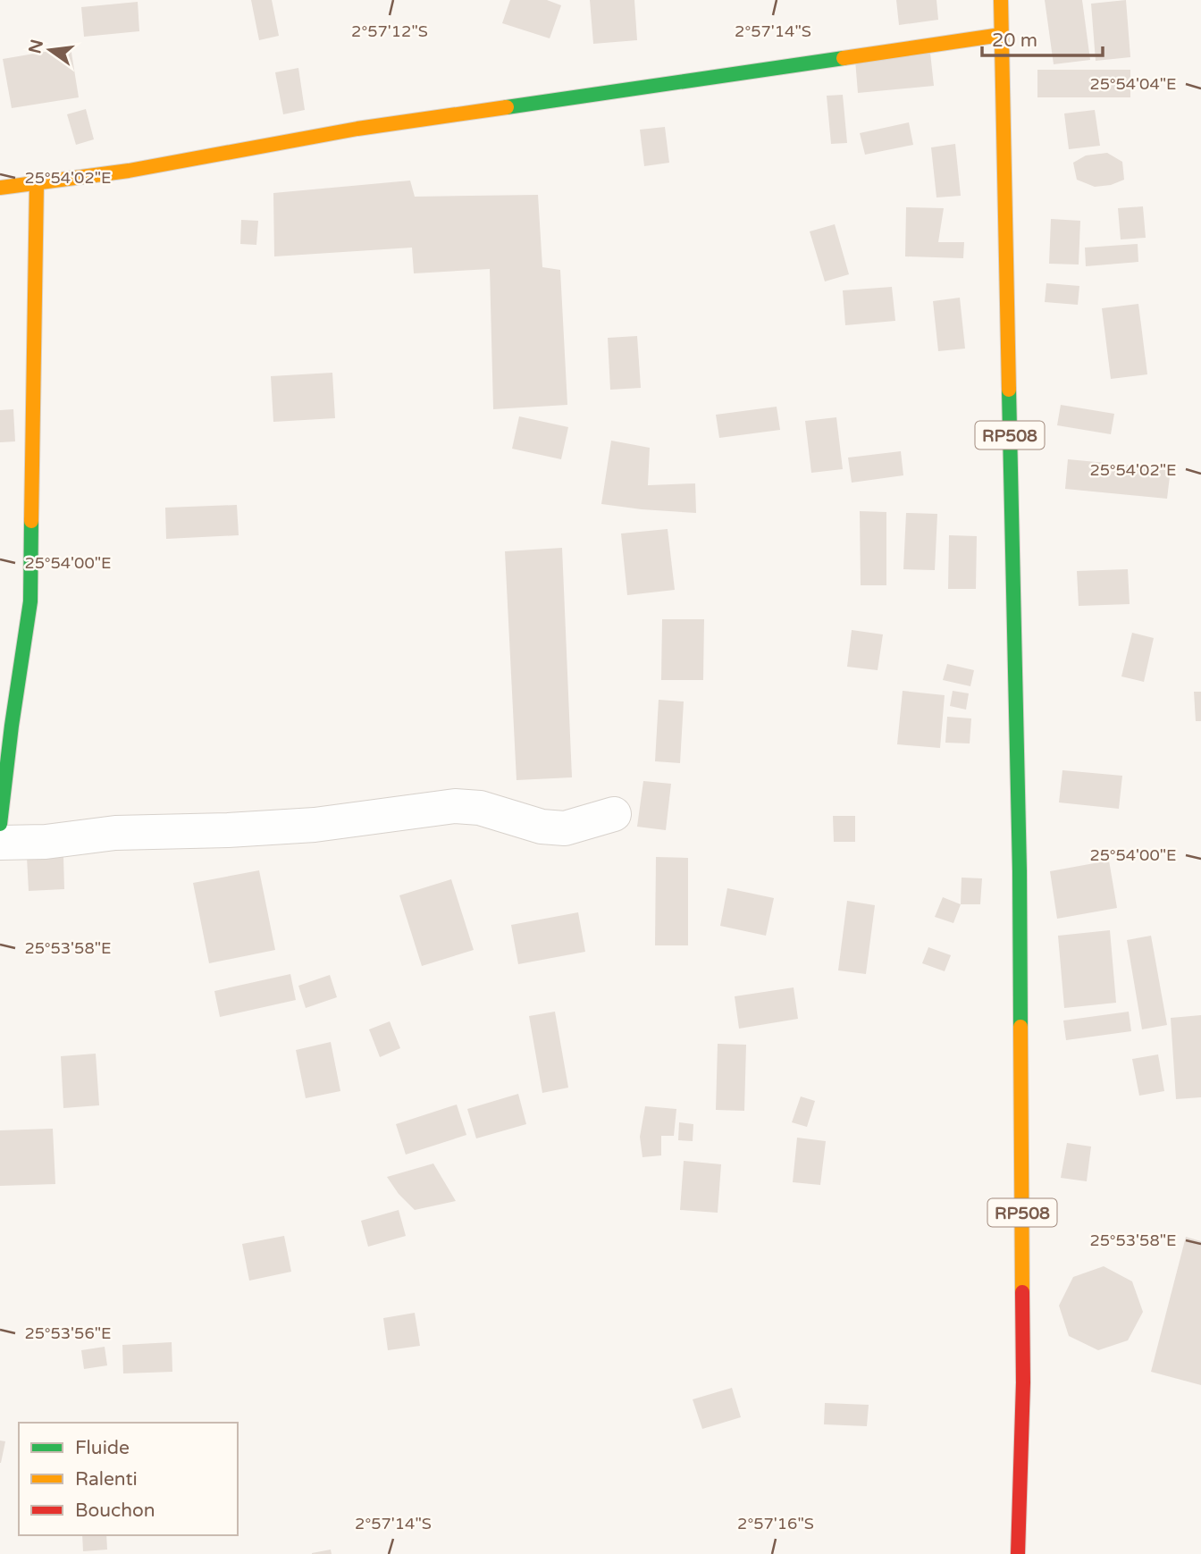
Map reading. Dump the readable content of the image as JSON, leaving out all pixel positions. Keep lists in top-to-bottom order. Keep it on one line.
{"streets":{"street":["RP508"]},"legend":["Fluide","Ralenti","Bouchon"],"scale_bar":"20 m","north":"left","coordinates":["2°57'12\"S","2°57'14\"S","25°54'04\"E","25°54'02\"E","25°54'00\"E","25°53'58\"E","25°53'56\"E","2°57'16\"S"]}
